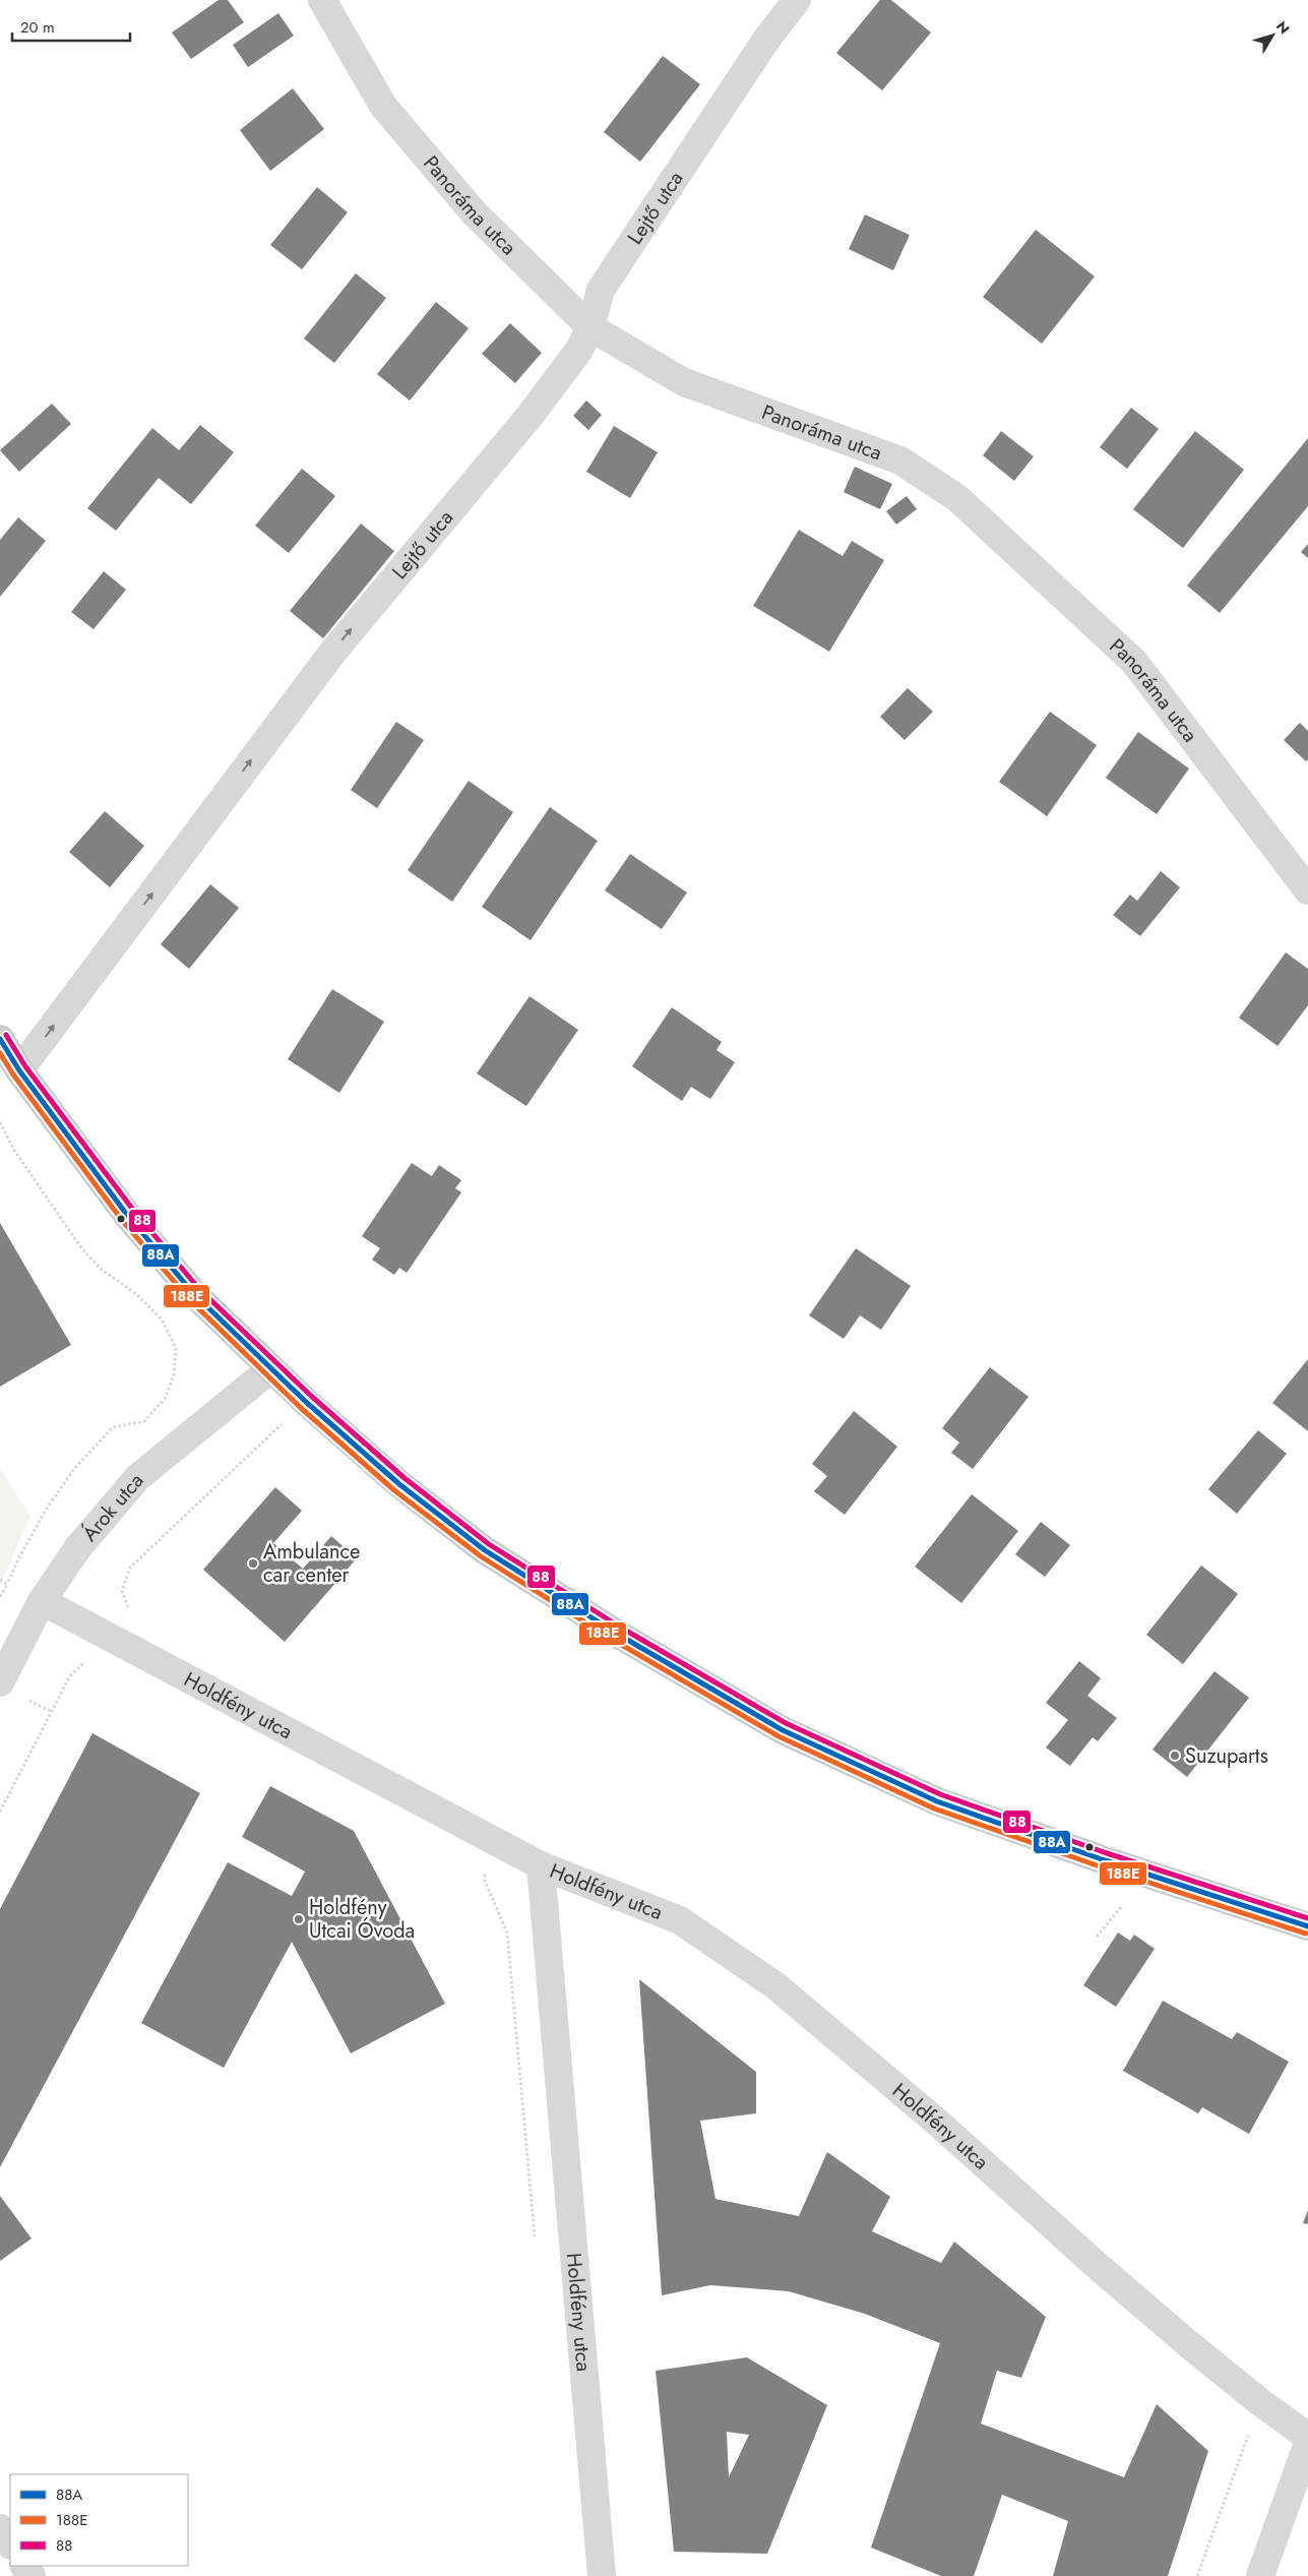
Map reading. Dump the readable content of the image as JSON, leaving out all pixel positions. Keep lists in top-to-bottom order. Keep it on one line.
{"streets":{"street":["Panoráma utca","Lejtő utca","Árok utca","Holdfény utca"]},"crossings":[["Panoráma utca","Lejtő utca"],["Árok utca","Holdfény utca"]],"one_way":["Lejtő utca"],"places":["Ambulance car center","Suzuparts","Holdfény Utcai Óvoda"],"lines":["transit line 88","transit line 88A","transit line 188E"],"legend":["88A","188E","88"],"scale_bar":"20 m","north":"top right"}
